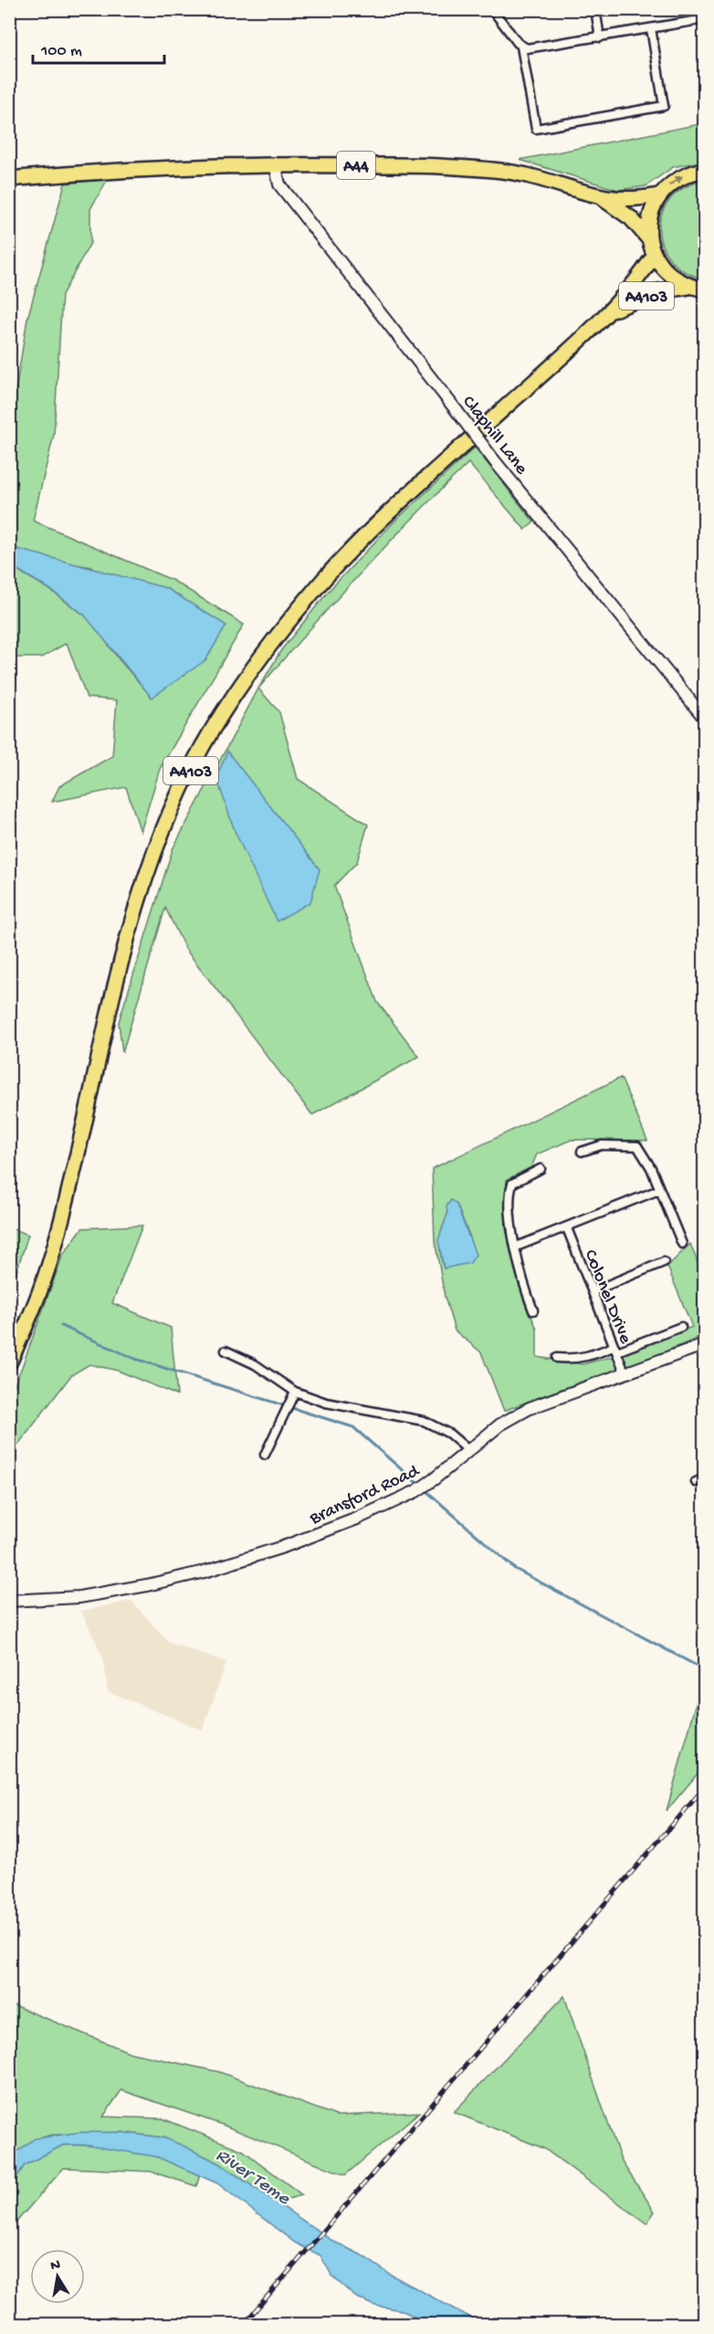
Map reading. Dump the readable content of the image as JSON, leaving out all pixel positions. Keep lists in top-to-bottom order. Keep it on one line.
{"streets":{"highway":["A44","A4103"],"street":["Claphill Lane","Colonel Drive","Bransford Road"]},"crossings":[["A44","Claphill Lane"],["Colonel Drive","Bransford Road"]],"water":["River Teme"],"scale_bar":"100 m","north":"top"}
